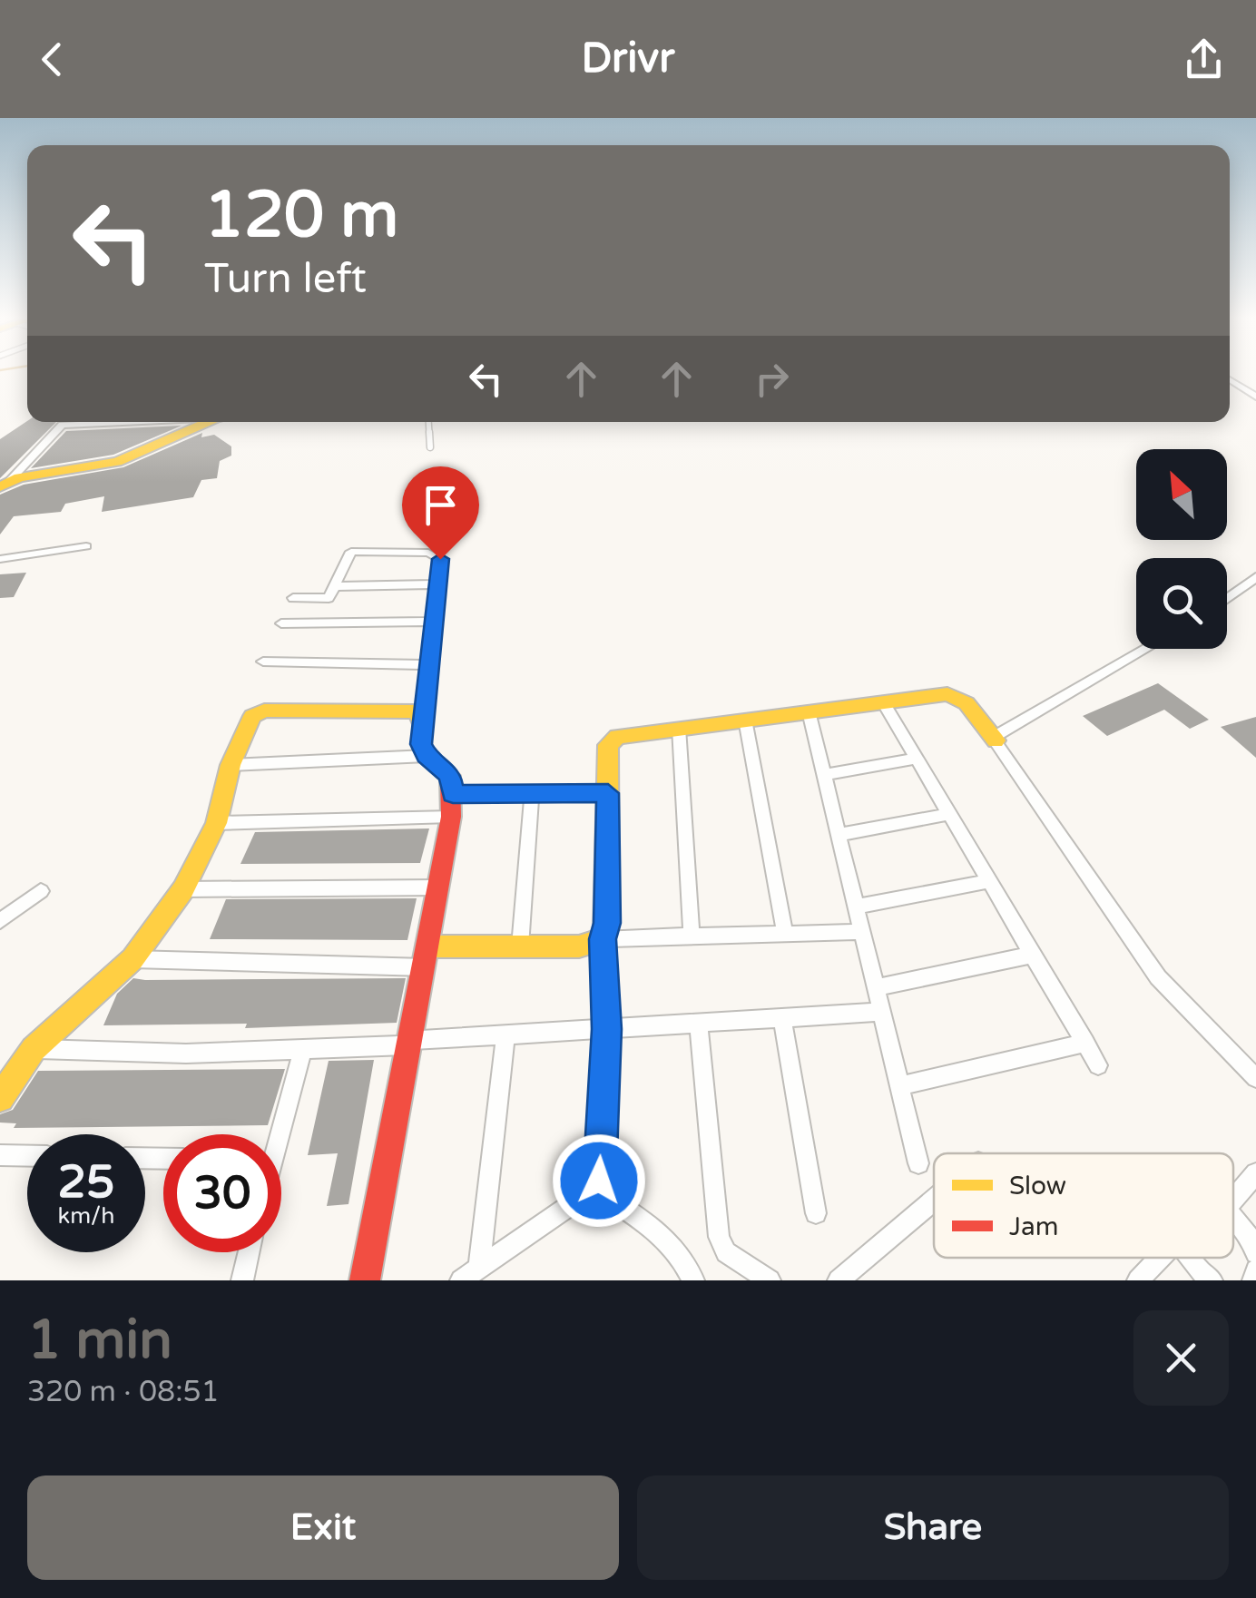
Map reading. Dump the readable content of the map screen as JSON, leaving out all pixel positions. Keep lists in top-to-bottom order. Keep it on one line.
{"legend":["Slow","Jam"],"north":"top left","page":{"header":"Drivr","turn":["120 m","Turn left"],"speed":"25 km/h","limit":"30","heading":["1 min","320 m · 08:51"],"buttons":["Exit","Share"]}}
